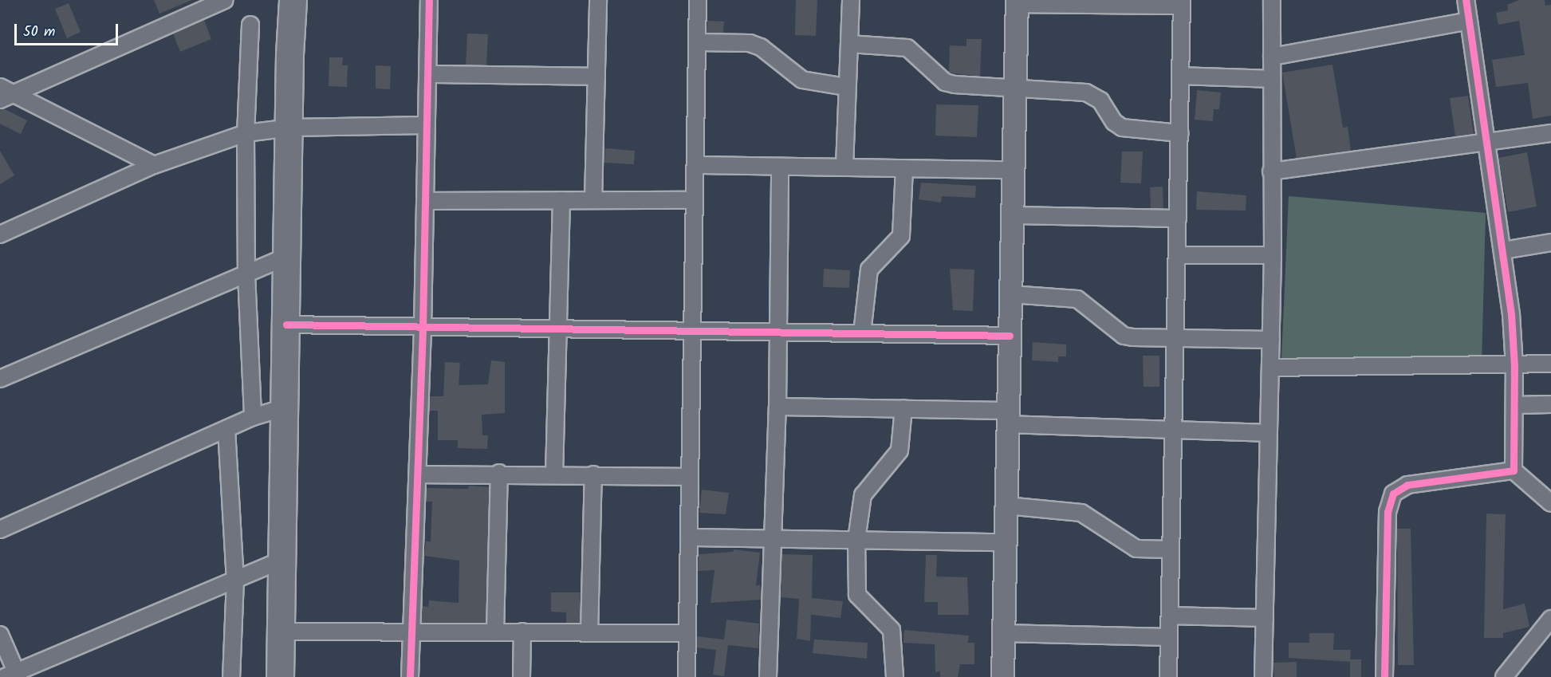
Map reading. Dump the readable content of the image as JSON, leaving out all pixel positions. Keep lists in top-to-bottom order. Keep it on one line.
{"scale_bar":"50 m"}
